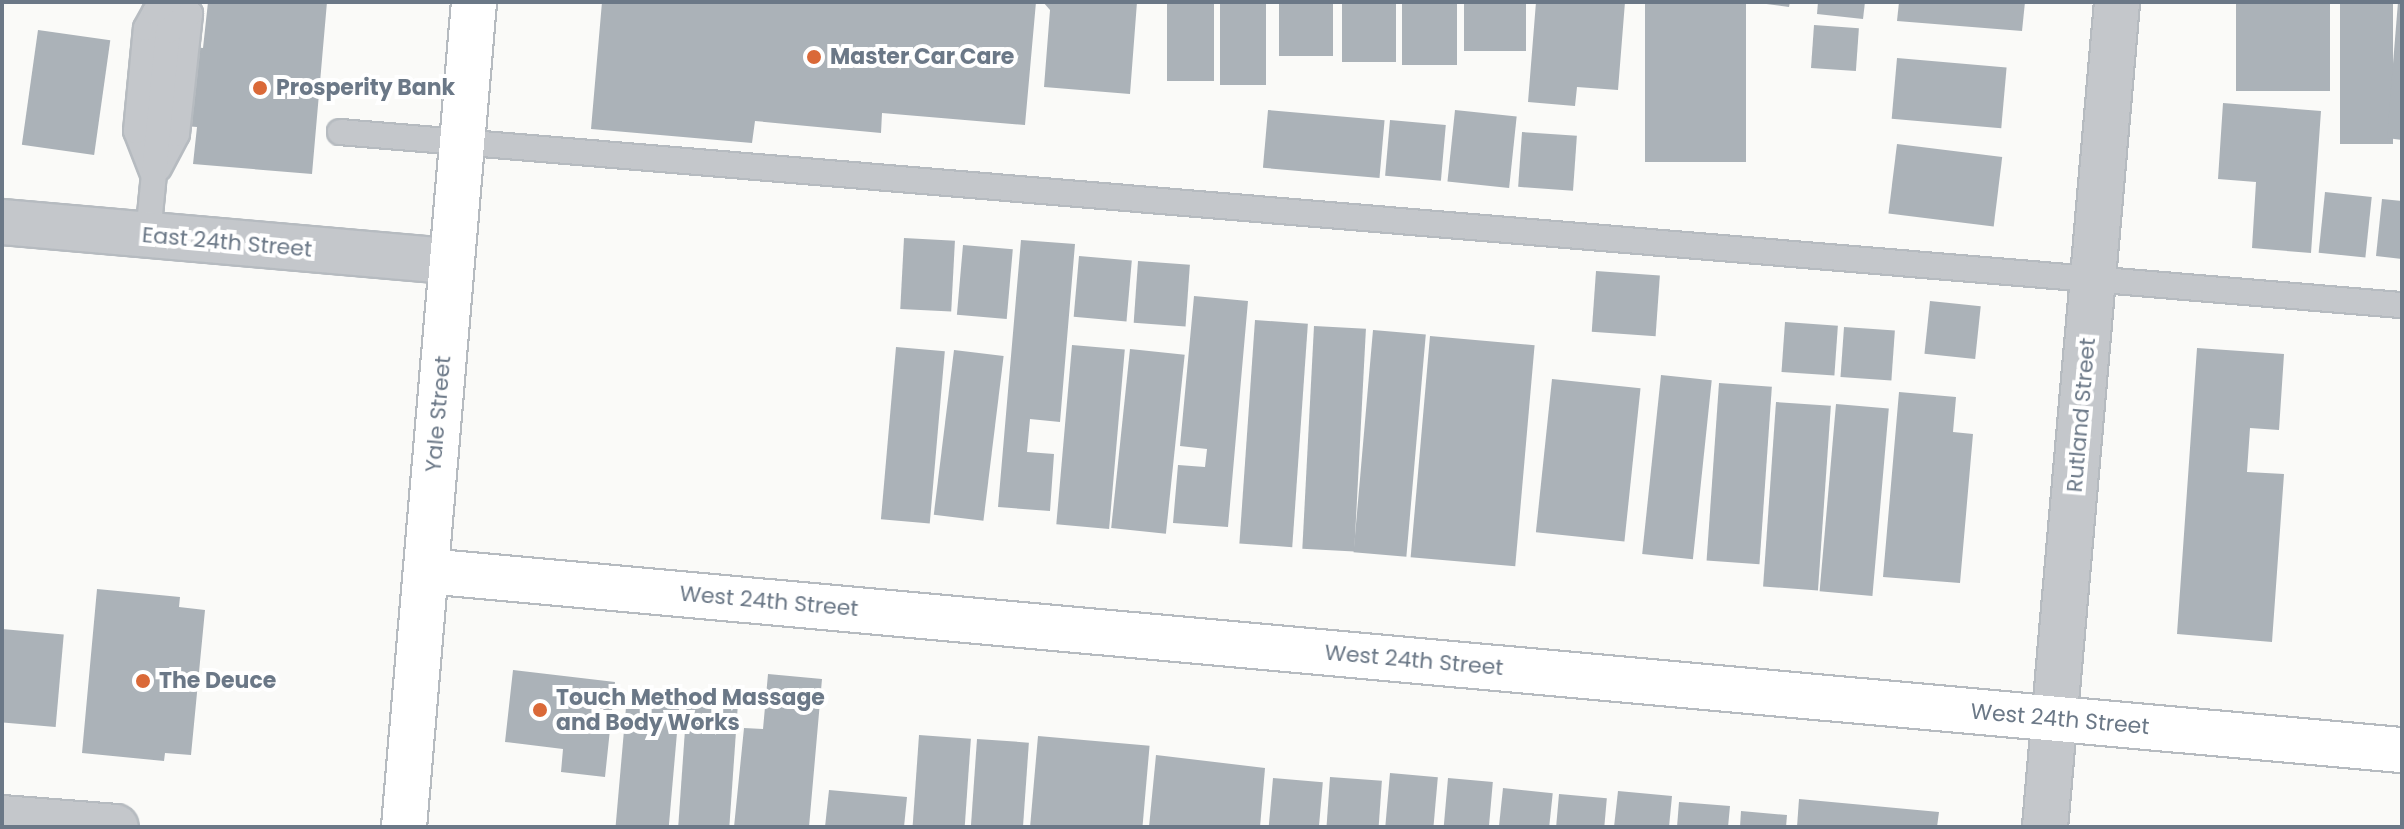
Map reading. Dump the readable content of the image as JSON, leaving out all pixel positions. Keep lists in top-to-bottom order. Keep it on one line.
{"streets":{"street":["East 24th Street","Yale Street","Rutland Street","West 24th Street"]},"crossings":[["East 24th Street","Yale Street"],["Yale Street","West 24th Street"],["Rutland Street","West 24th Street"]],"places":["Master Car Care","Prosperity Bank","The Deuce","Touch Method Massage and Body Works"]}
